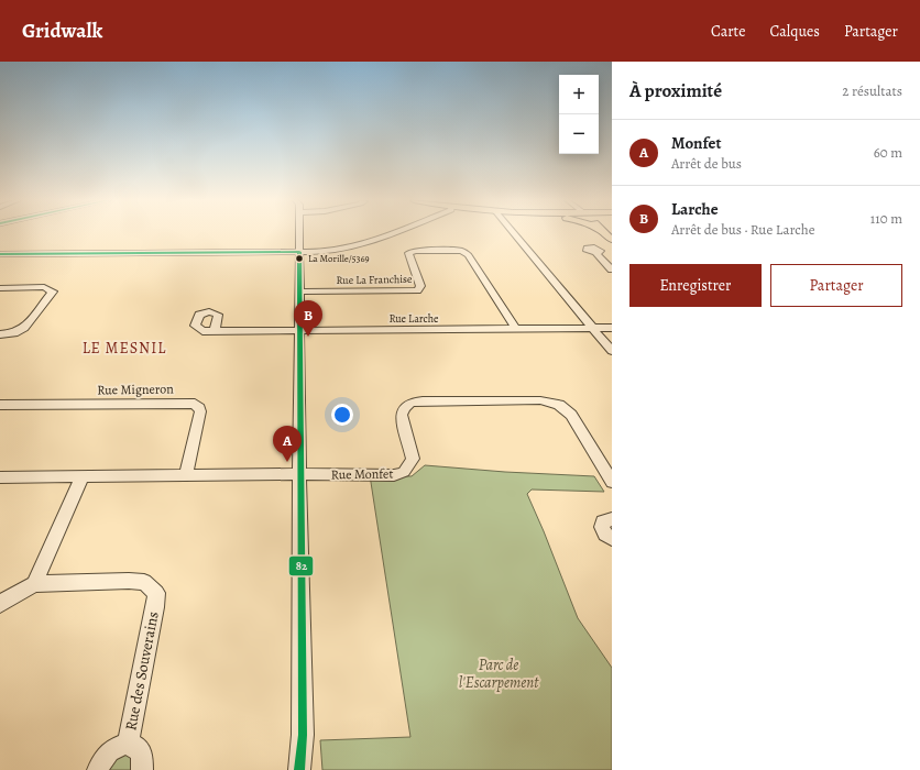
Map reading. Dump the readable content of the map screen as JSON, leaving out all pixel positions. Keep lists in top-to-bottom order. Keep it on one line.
{"streets":{"street":["Rue La Franchise","Rue Larche","Rue Migneron","Rue Monfet","Rue des Souverains"]},"crossings":[["Rue La Franchise","Rue Larche"],["Rue Migneron","Rue Monfet"]],"districts":["LE MESNIL"],"parks":["Parc de l'Escarpement"],"places":["La Morille/5369"],"lines":["transit line 82"],"page":{"header":"Gridwalk","nav":["Carte","Calques","Partager"],"heading":["À proximité","2 résultats"],"map_buttons":["+","−"],"list":[{"mark":"A","name":"Monfet","note":"Arrêt de bus","value":"60 m"},{"mark":"B","name":"Larche","note":"Arrêt de bus · Rue Larche","value":"110 m"}],"buttons":["Enregistrer","Partager"],"pins":["B","A"]}}
